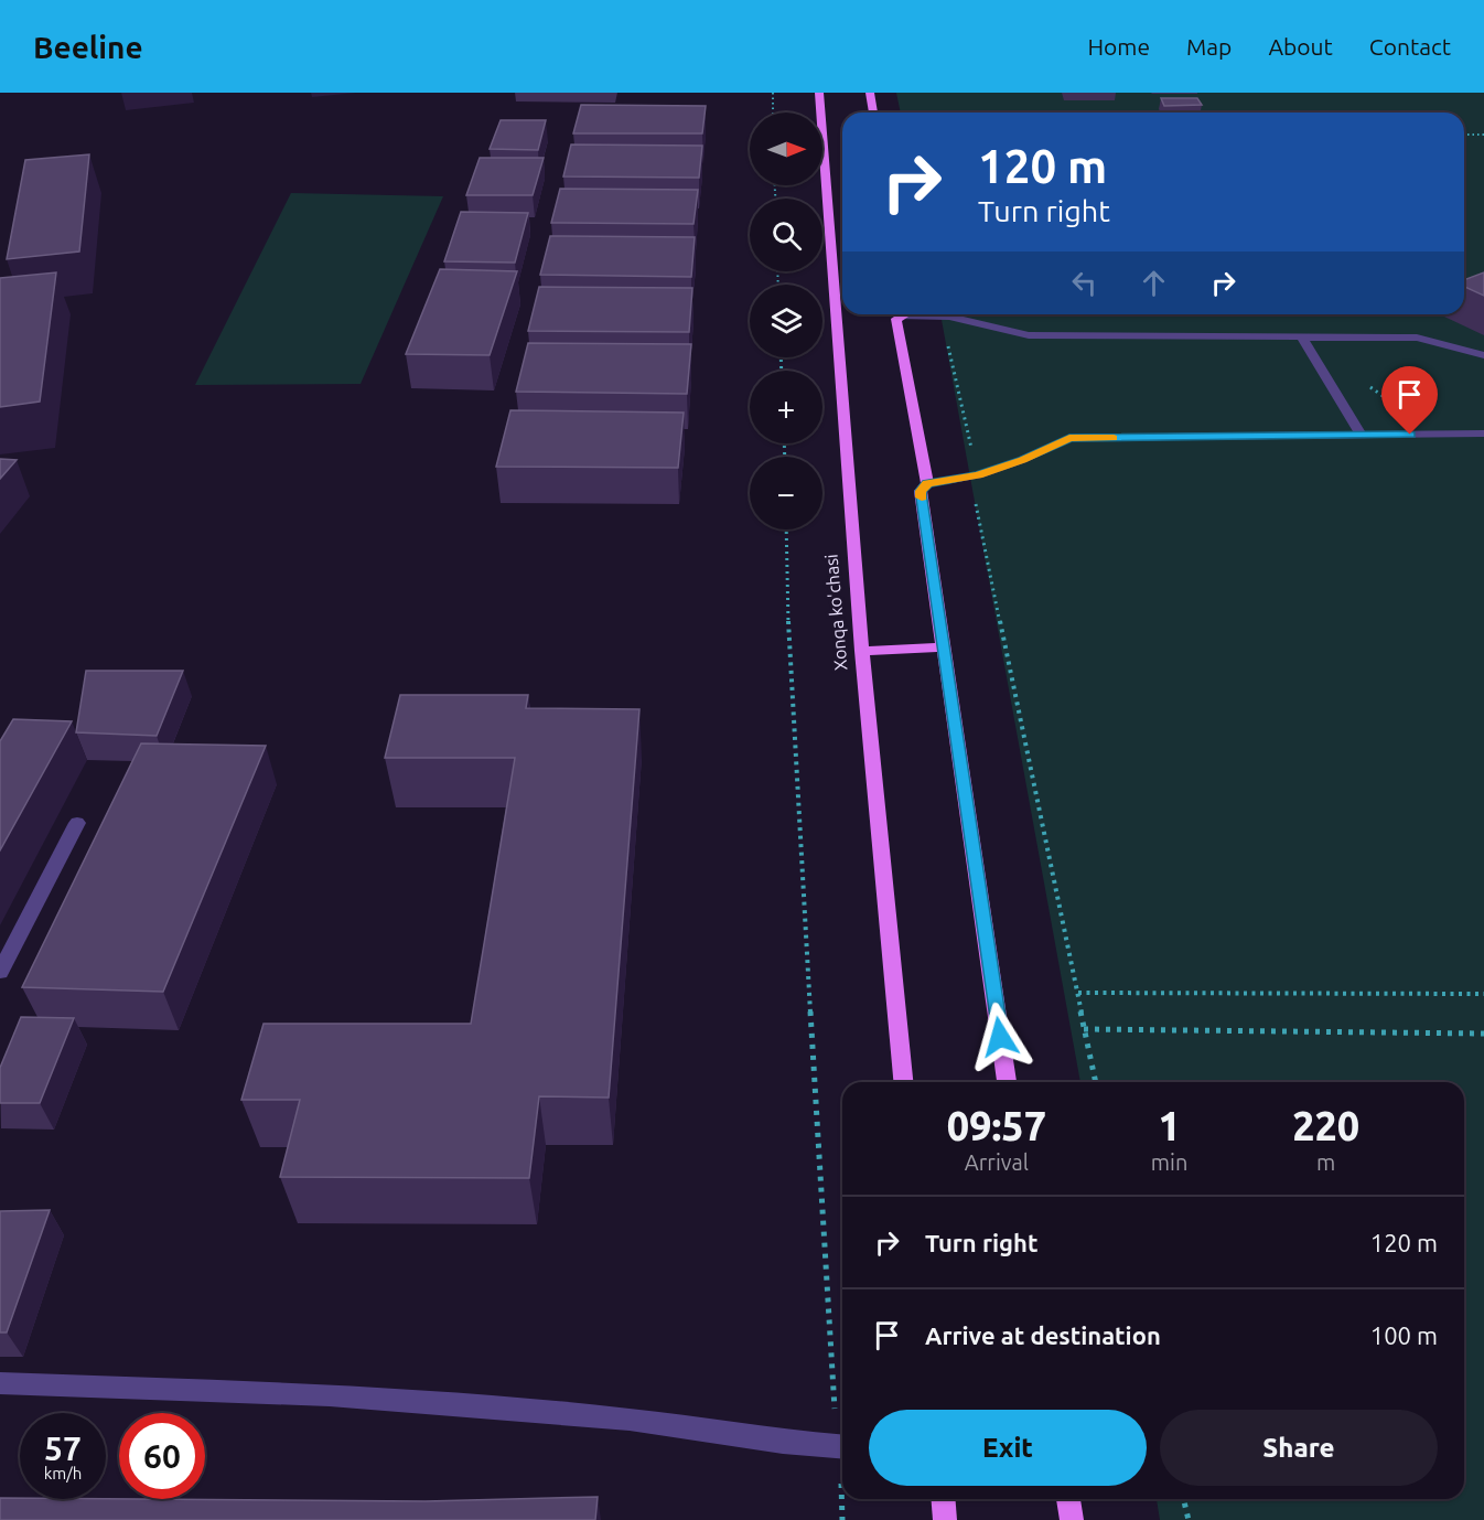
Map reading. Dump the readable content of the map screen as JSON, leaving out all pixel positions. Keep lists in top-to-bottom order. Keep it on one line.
{"streets":{"main road":["Xonqa ko'chasi"]},"north":"right","page":{"header":"Beeline","nav":["Home","Map","About","Contact"],"map_buttons":["+","−"],"turn":["120 m","Turn right"],"eta":["09:57","Arrival","1","min","220","m"],"list":[{"name":"Turn right","value":"120 m"},{"name":"Arrive at destination","value":"100 m"}],"buttons":["Exit","Share"],"speed":"57 km/h","limit":"60"}}
